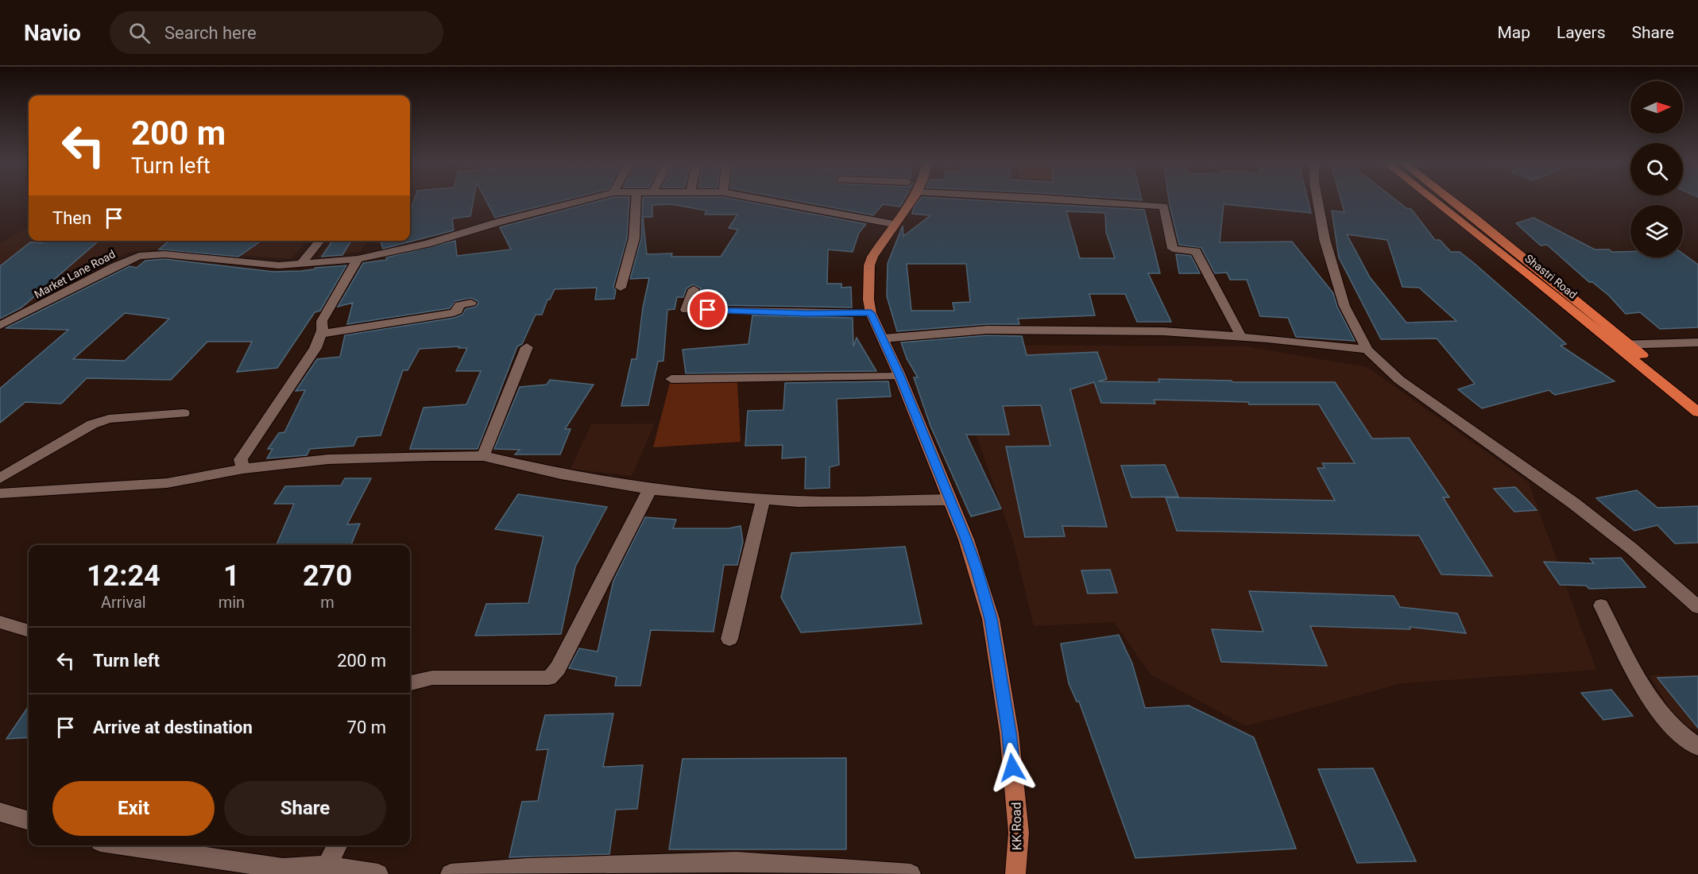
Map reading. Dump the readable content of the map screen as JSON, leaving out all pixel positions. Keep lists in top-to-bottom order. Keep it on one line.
{"streets":{"highway":["Shastri Road"],"main road":["KK Road"],"street":["Market Lane Road"]},"crossings":[["Market Lane Road","KK Road"]],"north":"right","page":{"header":"Navio","search":"Search here","nav":["Map","Layers","Share"],"turn":["200 m","Turn left"],"then":"Then","eta":["12:24","Arrival","1","min","270","m"],"list":[{"name":"Turn left","value":"200 m"},{"name":"Arrive at destination","value":"70 m"}],"buttons":["Exit","Share"]}}
